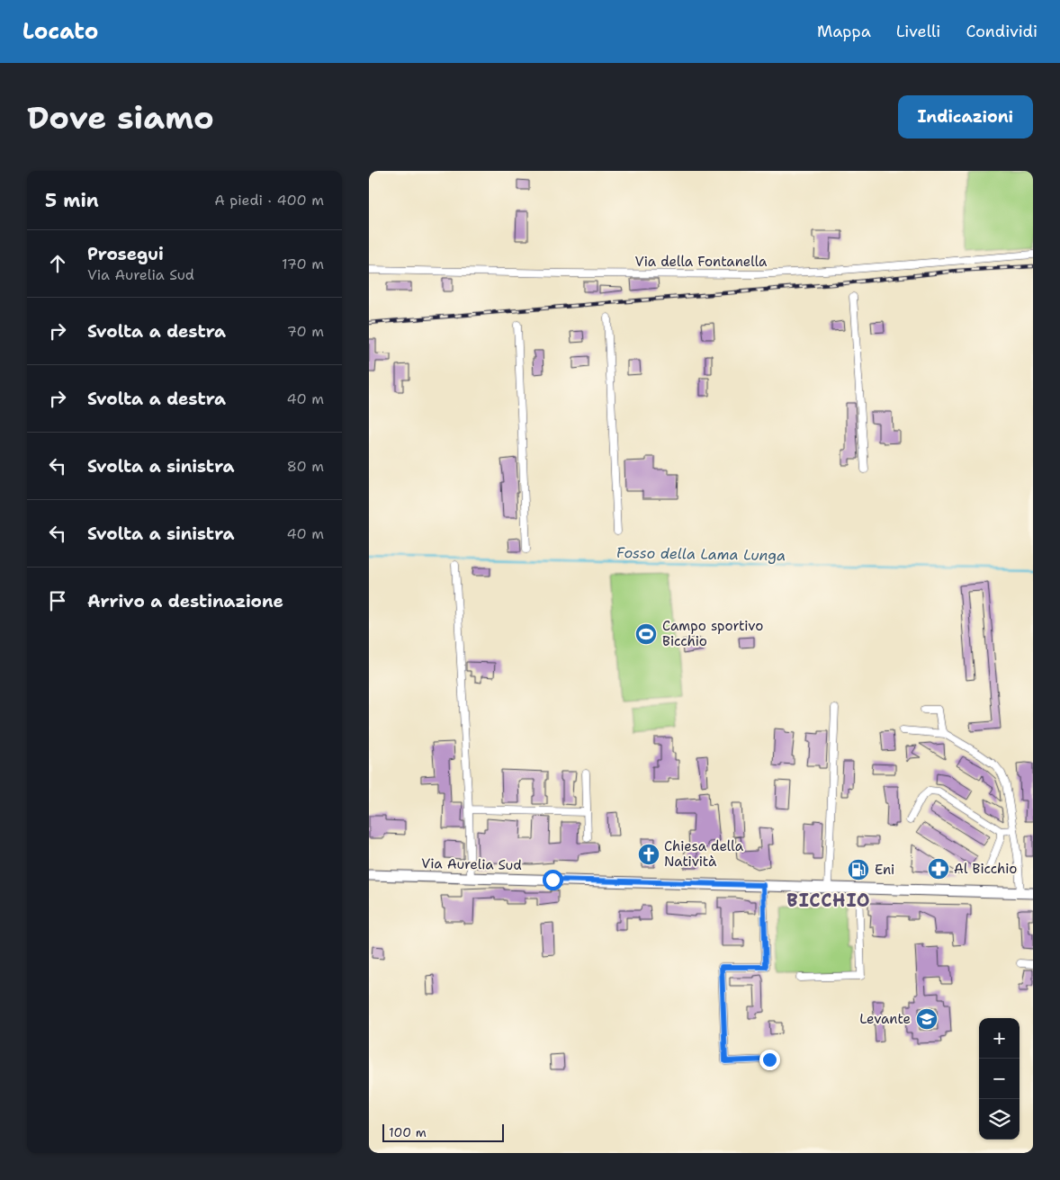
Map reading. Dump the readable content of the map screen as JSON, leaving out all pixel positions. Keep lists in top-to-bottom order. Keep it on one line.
{"streets":{"main road":["Via Aurelia Sud"],"street":["Via della Fontanella"]},"districts":["BICCHIO"],"water":["Fosso della Lama Lunga"],"places":{"sports":["Campo sportivo Bicchio"],"church":["Chiesa della Natività"],"pharmacy":["Al Bicchio"],"fuel station":["Eni"],"school or university":["Levante"]},"scale_bar":"100 m","page":{"header":"Locato","nav":["Mappa","Livelli","Condividi"],"buttons":"Indicazioni","title":"Dove siamo","heading":["5 min","A piedi · 400 m"],"list":[["Prosegui","Via Aurelia Sud","170 m"],["Svolta a destra","70 m"],["Svolta a destra","40 m"],["Svolta a sinistra","80 m"],["Svolta a sinistra","40 m"],"Arrivo a destinazione"],"map_buttons":["+","−"],"scale":"100 m"}}
